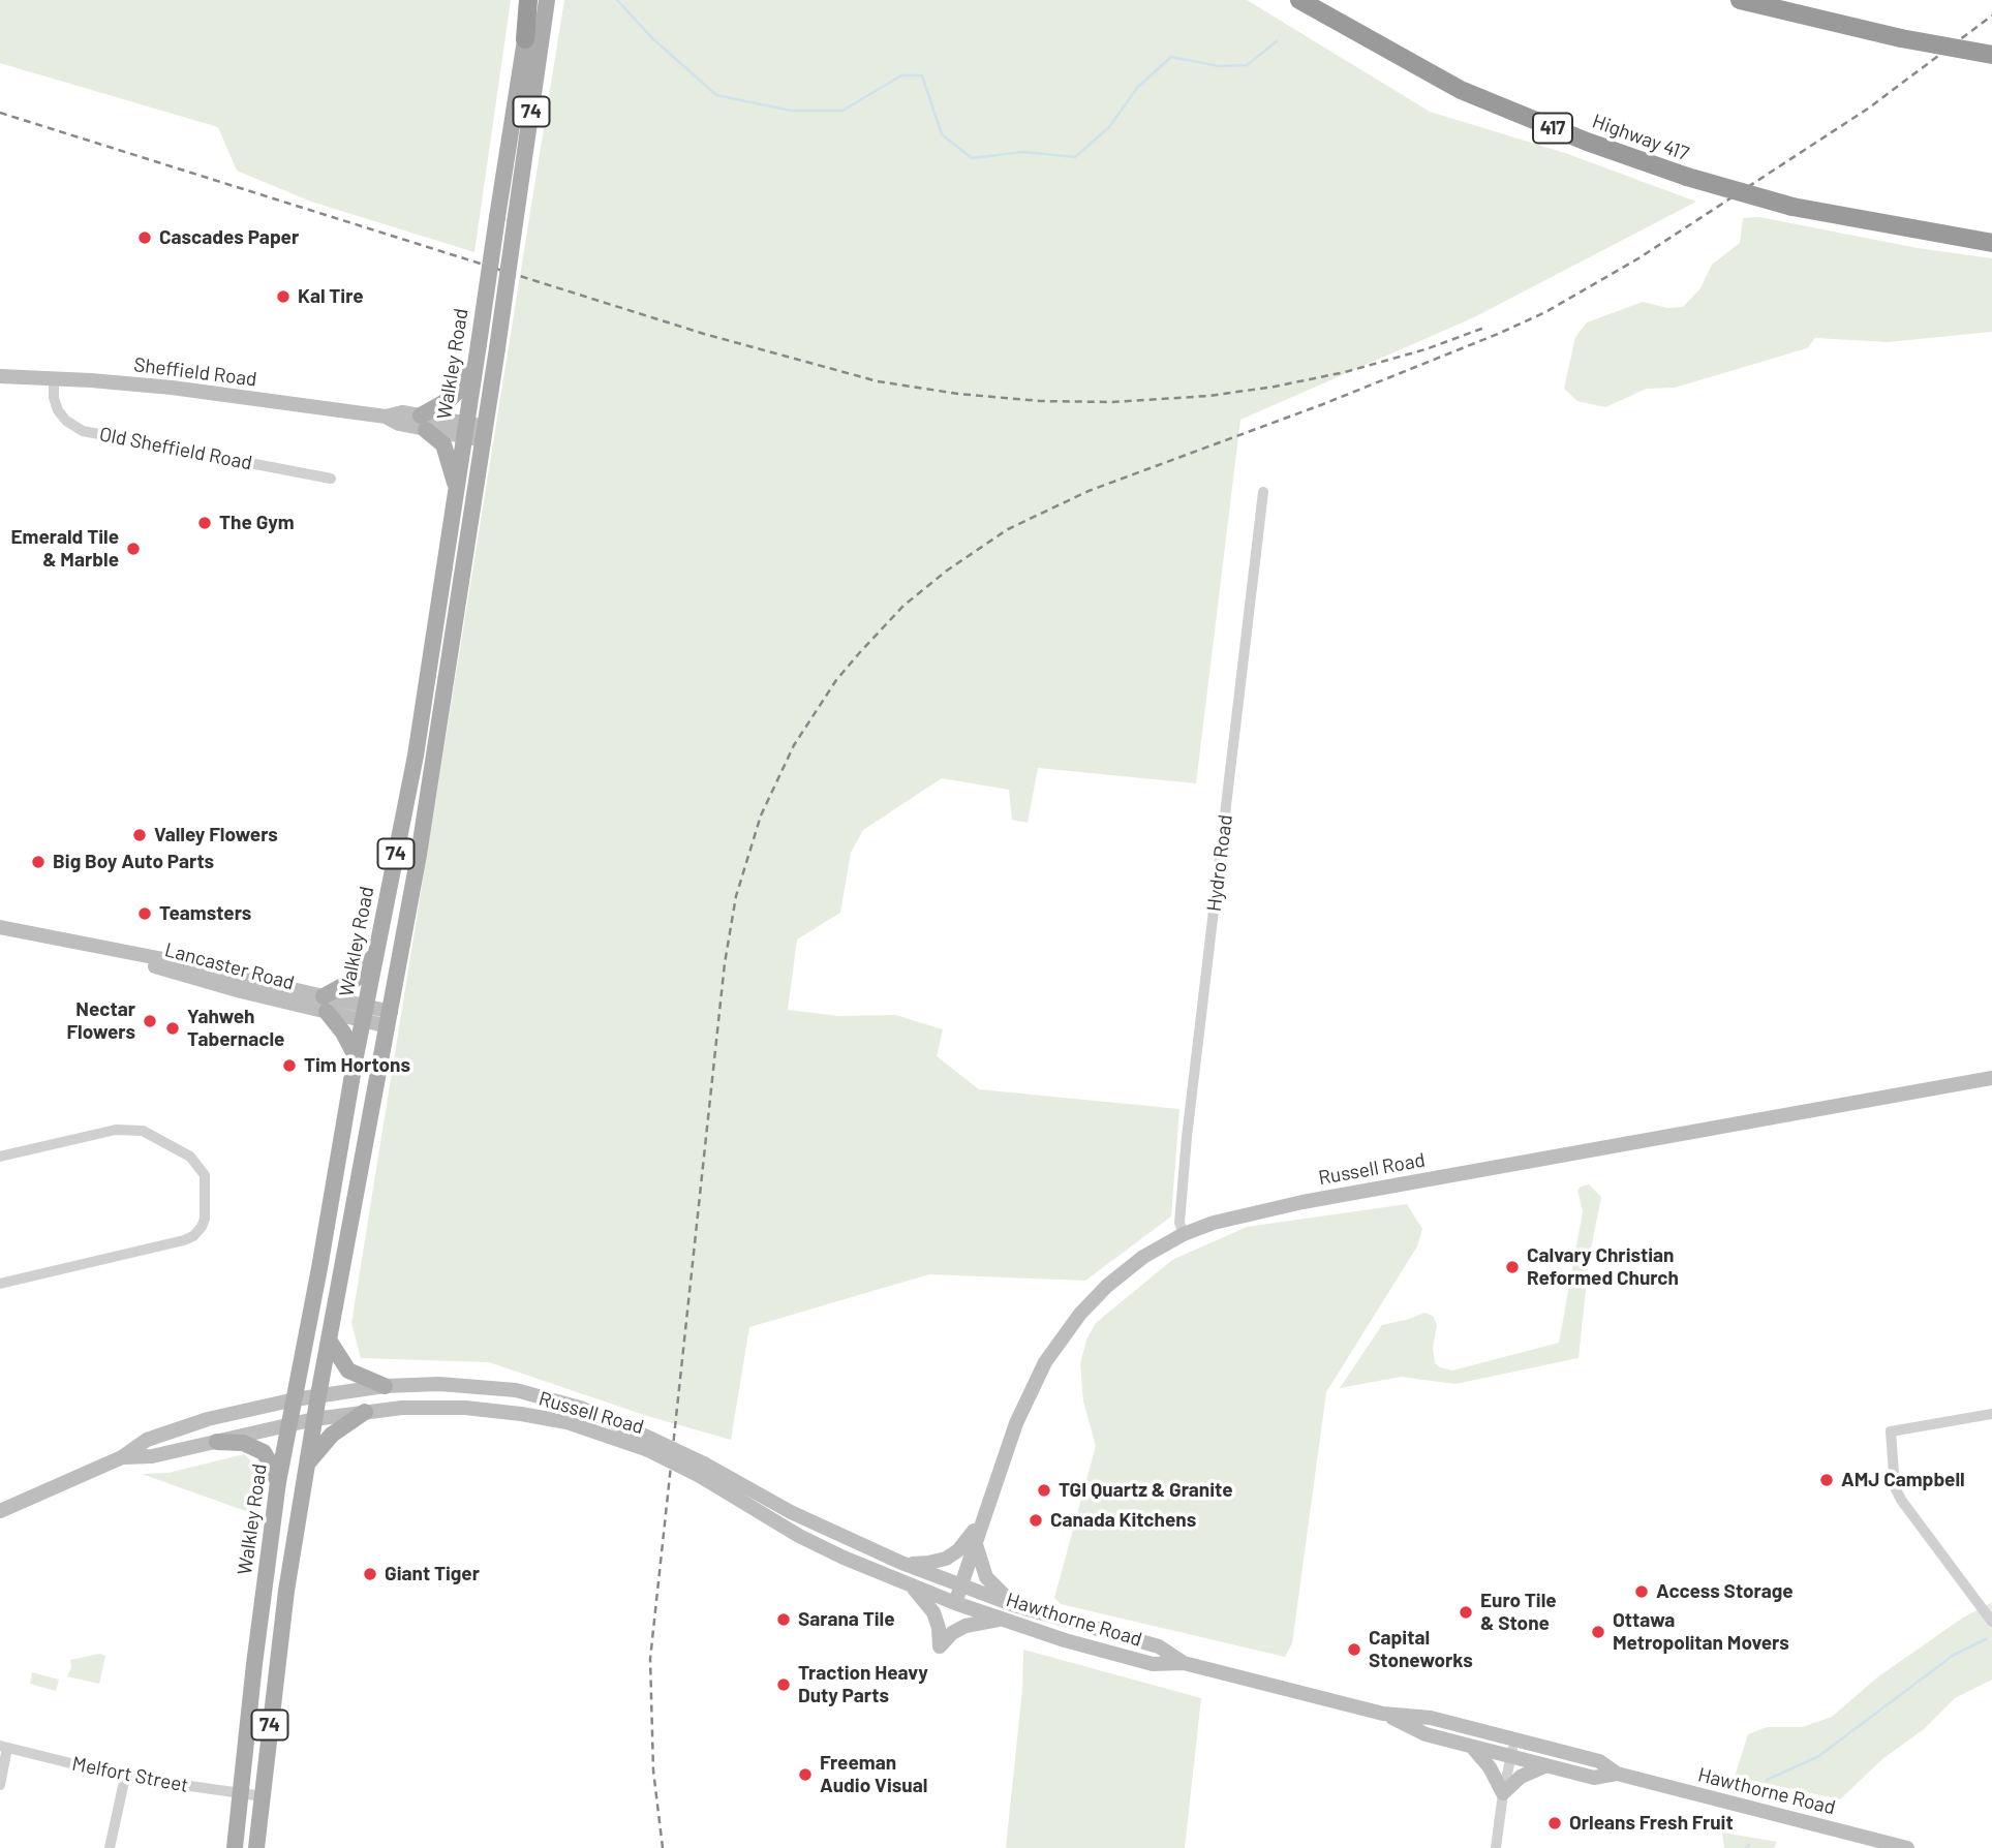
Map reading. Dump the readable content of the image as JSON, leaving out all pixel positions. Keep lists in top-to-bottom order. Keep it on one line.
{"streets":{"highway":["417","Highway 417"],"main road":["74","Walkley Road","Sheffield Road","Lancaster Road","Russell Road","Hawthorne Road"],"street":["Old Sheffield Road","Hydro Road","Melfort Street"]},"crossings":[["Walkley Road","Sheffield Road"],["Walkley Road","Lancaster Road"],["Walkley Road","Russell Road"],["Walkley Road","Melfort Street"],["Sheffield Road","Old Sheffield Road"],["Hydro Road","Russell Road"],["Russell Road","Hawthorne Road"]],"places":["Cascades Paper","Kal Tire","The Gym","Emerald Tile & Marble","Valley Flowers","Big Boy Auto Parts","Teamsters","Nectar Flowers","Yahweh Tabernacle","Tim Hortons","Calvary Christian Reformed Church","AMJ Campbell","TGI Quartz & Granite","Canada Kitchens","Giant Tiger","Access Storage","Euro Tile & Stone","Sarana Tile","Ottawa Metropolitan Movers","Capital Stoneworks","Traction Heavy Duty Parts","Freeman Audio Visual","Orleans Fresh Fruit"]}
